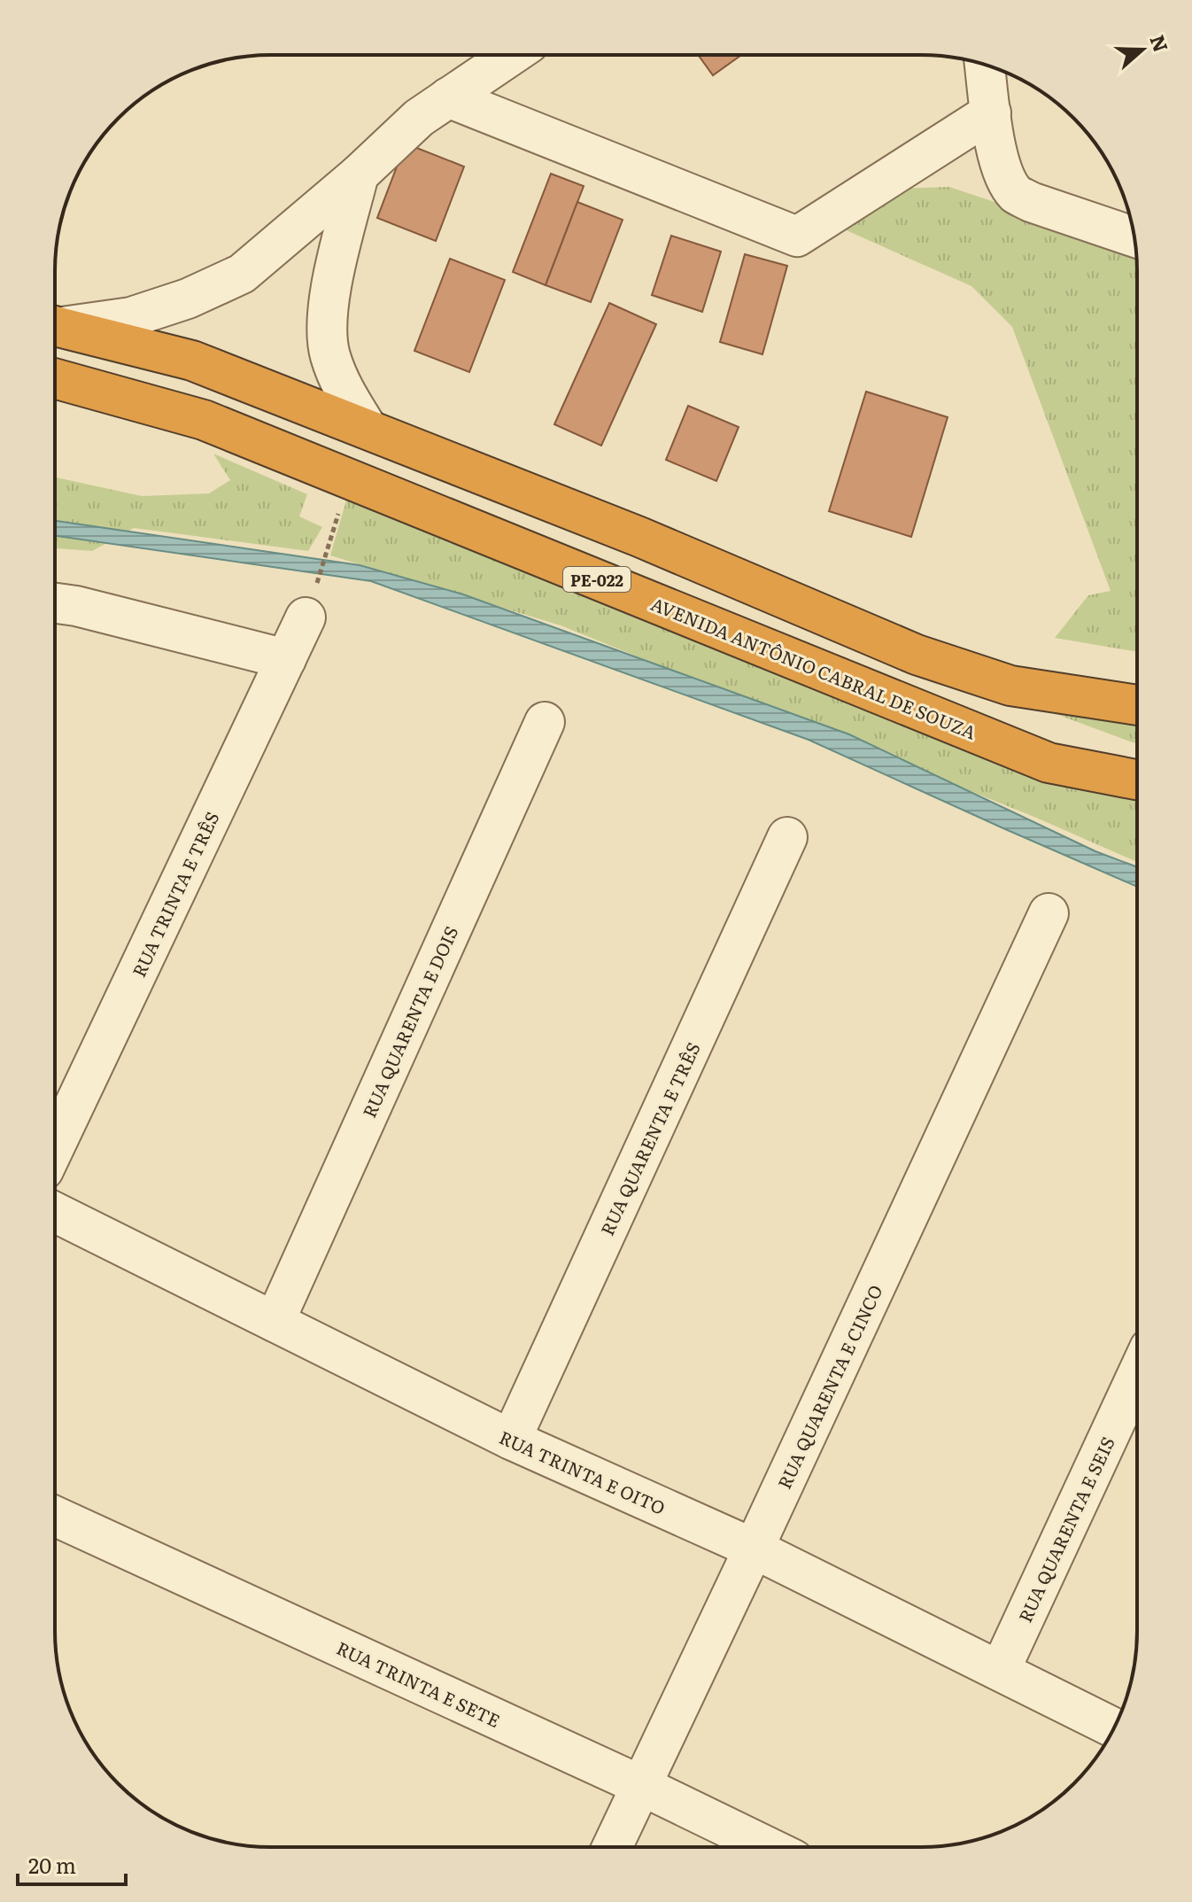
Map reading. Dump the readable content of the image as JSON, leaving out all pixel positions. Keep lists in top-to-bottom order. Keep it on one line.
{"streets":{"highway":["PE-022","AVENIDA ANTÔNIO CABRAL DE SOUZA"],"street":["RUA TRINTA E TRÊS","RUA QUARENTA E DOIS","RUA QUARENTA E TRÊS","RUA QUARENTA E CINCO","RUA TRINTA E OITO","RUA QUARENTA E SEIS","RUA TRINTA E SETE"]},"crossings":[["RUA QUARENTA E DOIS","RUA TRINTA E OITO"],["RUA QUARENTA E TRÊS","RUA TRINTA E OITO"],["RUA QUARENTA E CINCO","RUA TRINTA E OITO"],["RUA QUARENTA E CINCO","RUA TRINTA E SETE"],["RUA TRINTA E OITO","RUA QUARENTA E SEIS"]],"scale_bar":"20 m","north":"right"}
